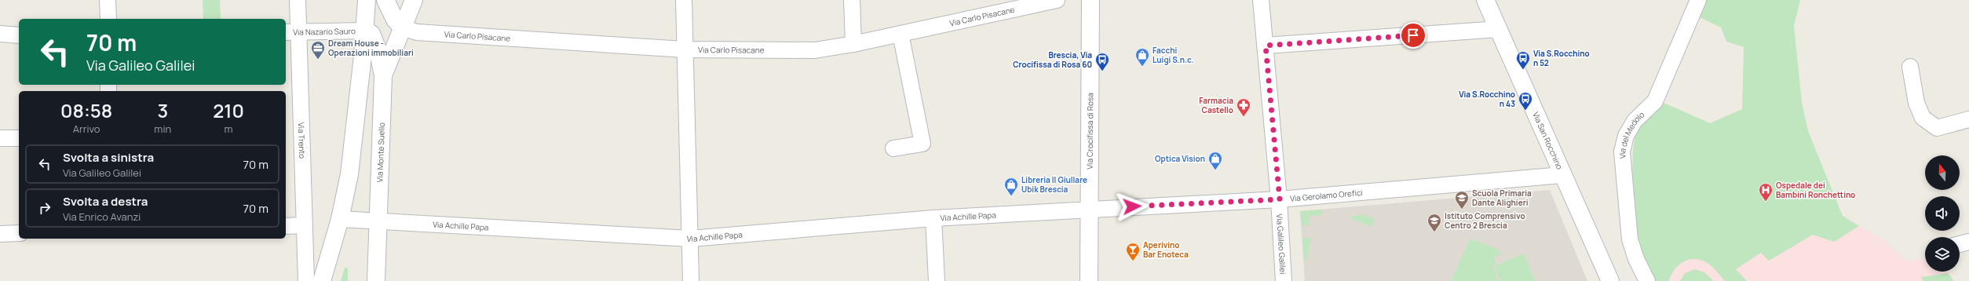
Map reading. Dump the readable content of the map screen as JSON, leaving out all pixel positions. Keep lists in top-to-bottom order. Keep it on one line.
{"streets":{"main road":["Via Crocifissa di Rosa","Via San Rocchino","Via Monte Suello"],"street":["Via Carlo Pisacane","Via Nazario Sauro","Via del Medolo","Via Trento","Via Gerolamo Orefici","Via Achille Papa","Via Galileo Galilei"]},"crossings":[["Via Carlo Pisacane","Via Monte Suello"],["Via Nazario Sauro","Via Trento"],["Via Crocifissa di Rosa","Via Gerolamo Orefici"],["Via Crocifissa di Rosa","Via Achille Papa"],["Via San Rocchino","Via Gerolamo Orefici"],["Via Monte Suello","Via Achille Papa"],["Via Gerolamo Orefici","Via Achille Papa"],["Via Gerolamo Orefici","Via Galileo Galilei"]],"places":{"office":["Dream House - Operazioni immobiliari"],"shop":["Facchi Luigi S.n.c.","Optica Vision","Libreria Il Giullare Ubik Brescia"],"bus stop":["Via S.Rocchino n 52","Brescia, Via Crocifissa di Rosa 60","Via S.Rocchino n 43"],"pharmacy":["Farmacia Castello"],"hospital":["Ospedale dei Bambini Ronchettino"],"school or university":["Scuola Primaria Dante Alighieri","Istituto Comprensivo Centro 2 Brescia"],"bar":["Aperivino Bar Enoteca"]},"north":"top","page":{"turn":["70 m","Via Galileo Galilei"],"eta":["08:58","Arrivo","3","min","210","m"],"list":[{"name":"Svolta a sinistra","note":"Via Galileo Galilei","value":"70 m"},{"name":"Svolta a destra","note":"Via Enrico Avanzi","value":"70 m"}]}}
